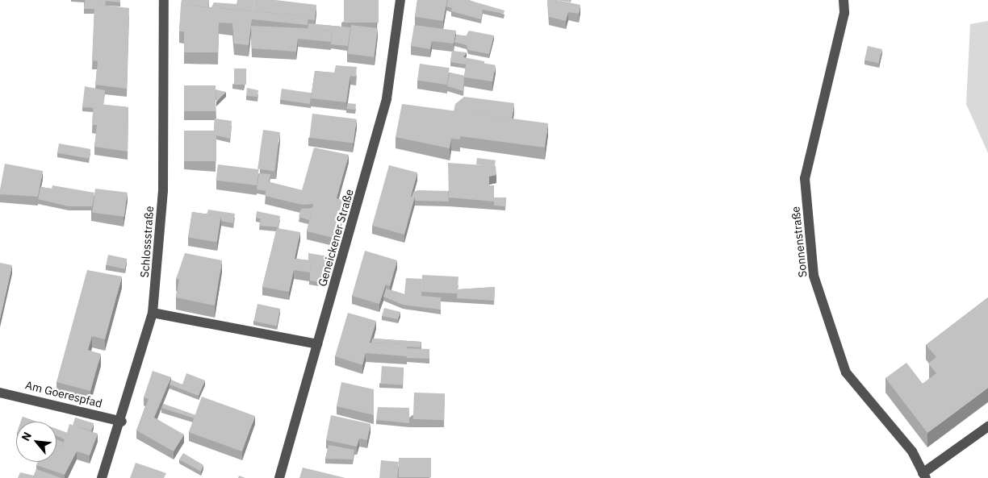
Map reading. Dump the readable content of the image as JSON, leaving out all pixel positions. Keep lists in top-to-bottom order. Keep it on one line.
{"streets":{"street":["Geneickener Straße","Schlossstraße","Sonnenstraße","Am Goerespfad"]},"crossings":[["Schlossstraße","Am Goerespfad"]],"north":"top left"}
